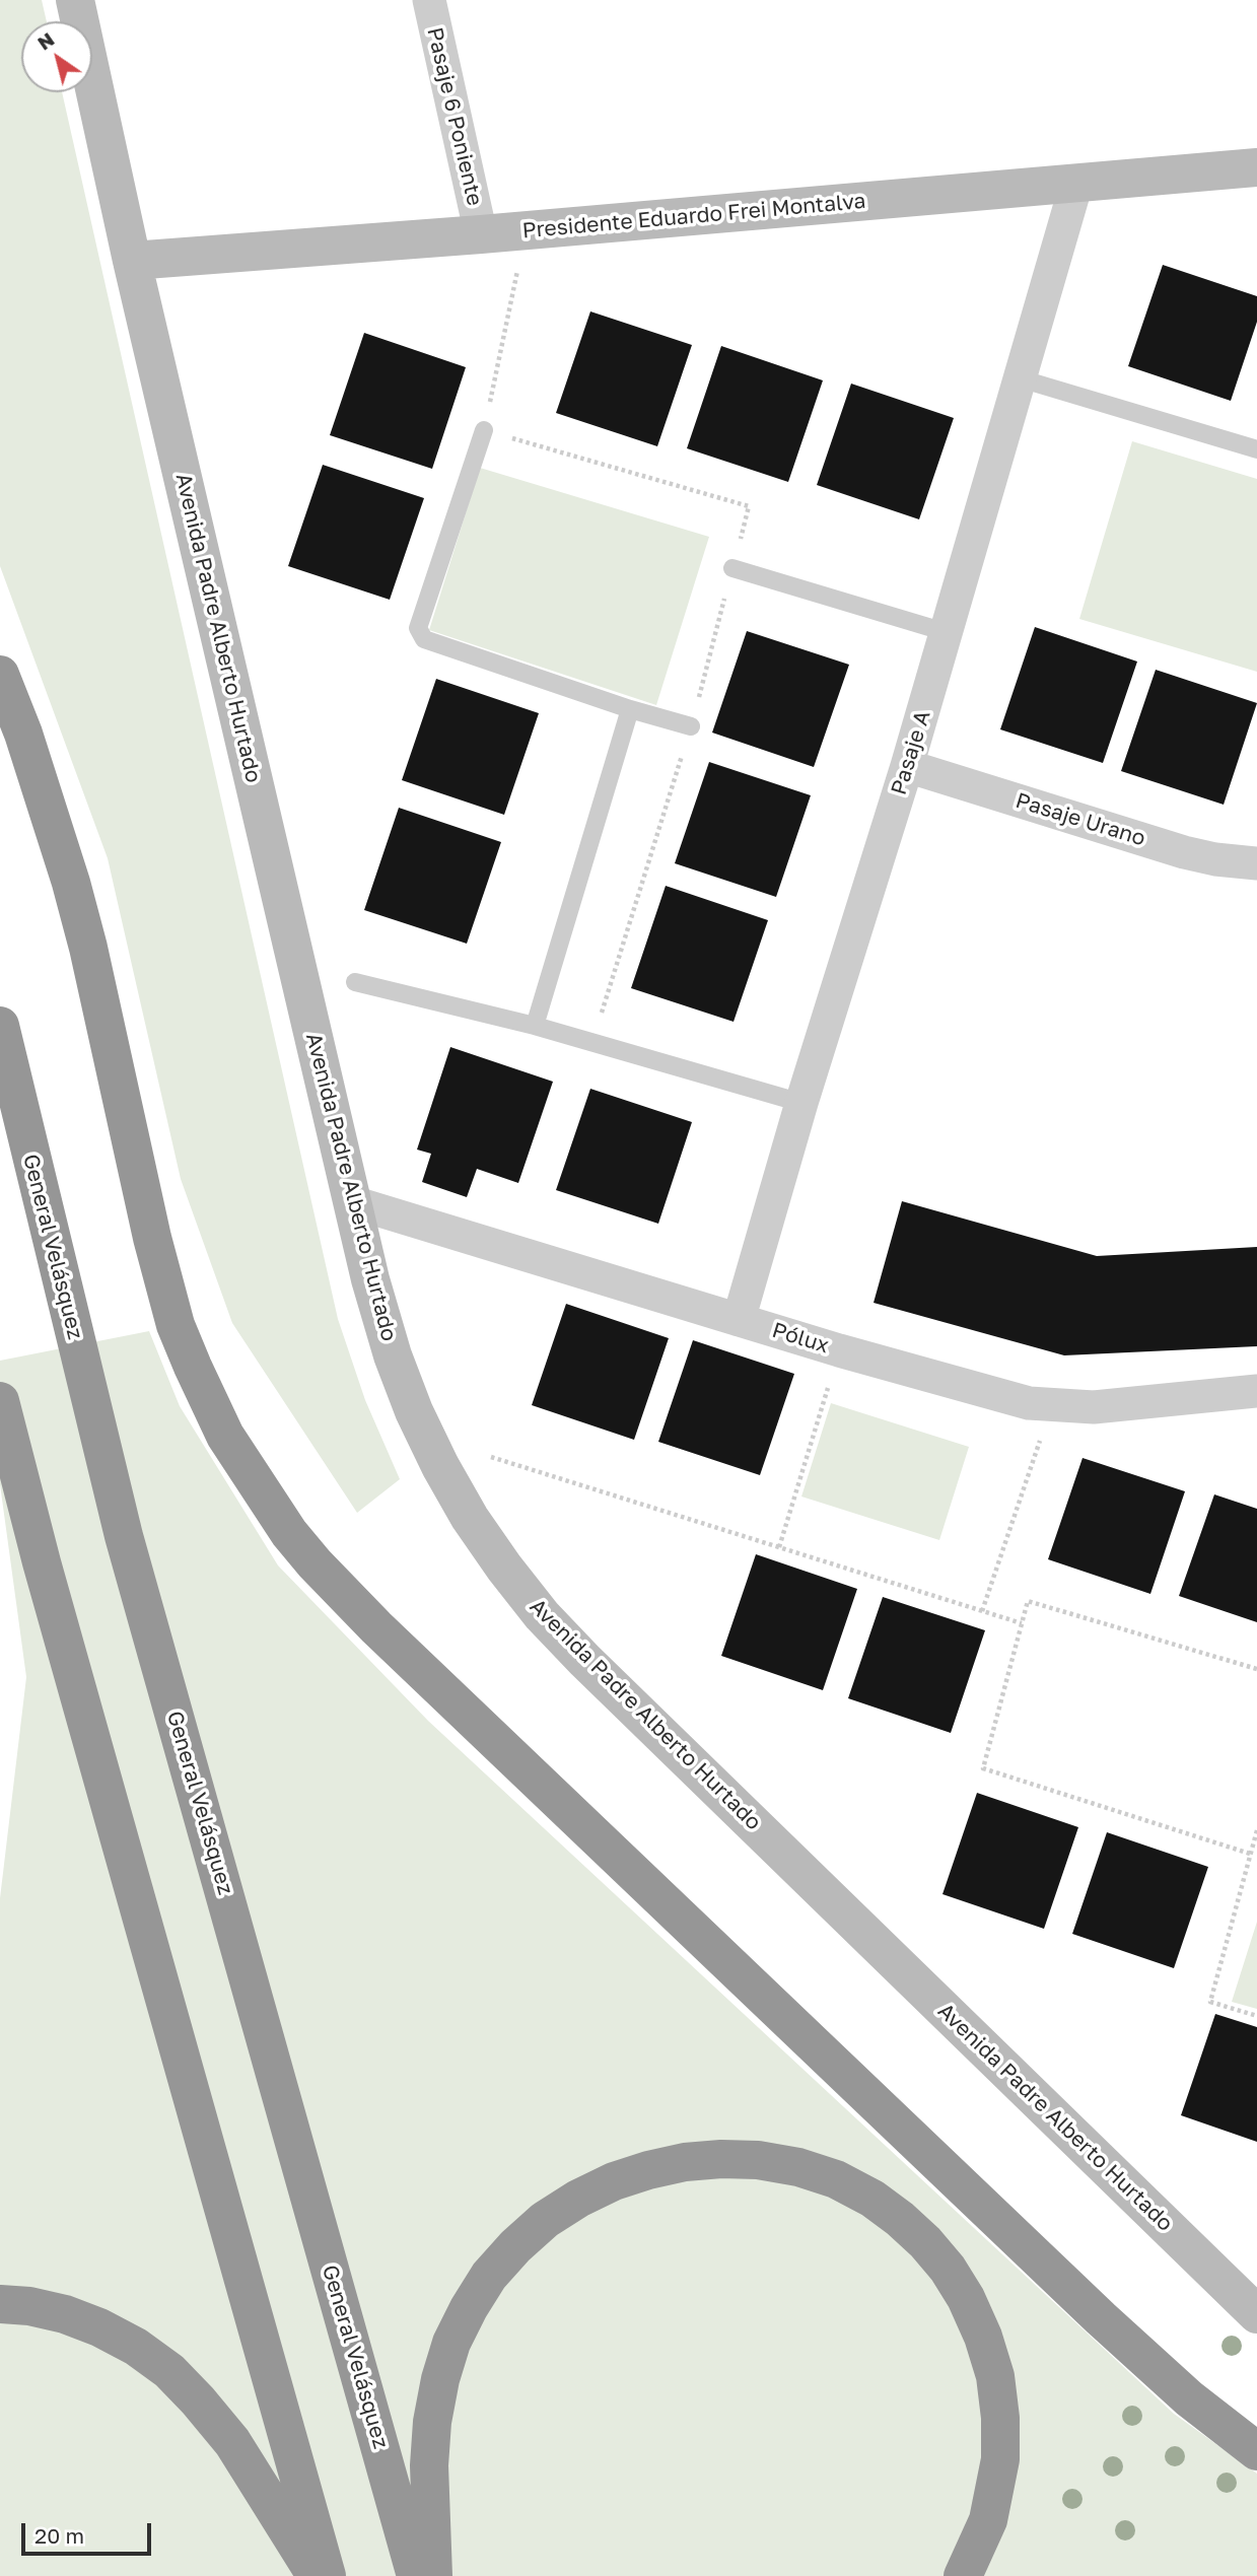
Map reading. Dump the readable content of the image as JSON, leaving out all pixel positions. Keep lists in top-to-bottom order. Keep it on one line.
{"streets":{"highway":["General Velásquez"],"street":["Pasaje 6 Poniente","Presidente Eduardo Frei Montalva","Avenida Padre Alberto Hurtado","Pasaje A","Pasaje Urano","Pólux"]},"crossings":[["Pasaje 6 Poniente","Presidente Eduardo Frei Montalva"],["Presidente Eduardo Frei Montalva","Avenida Padre Alberto Hurtado"],["Presidente Eduardo Frei Montalva","Pasaje A"],["Avenida Padre Alberto Hurtado","Pólux"],["Pasaje A","Pasaje Urano"],["Pasaje A","Pólux"]],"scale_bar":"20 m","north":"top left"}
